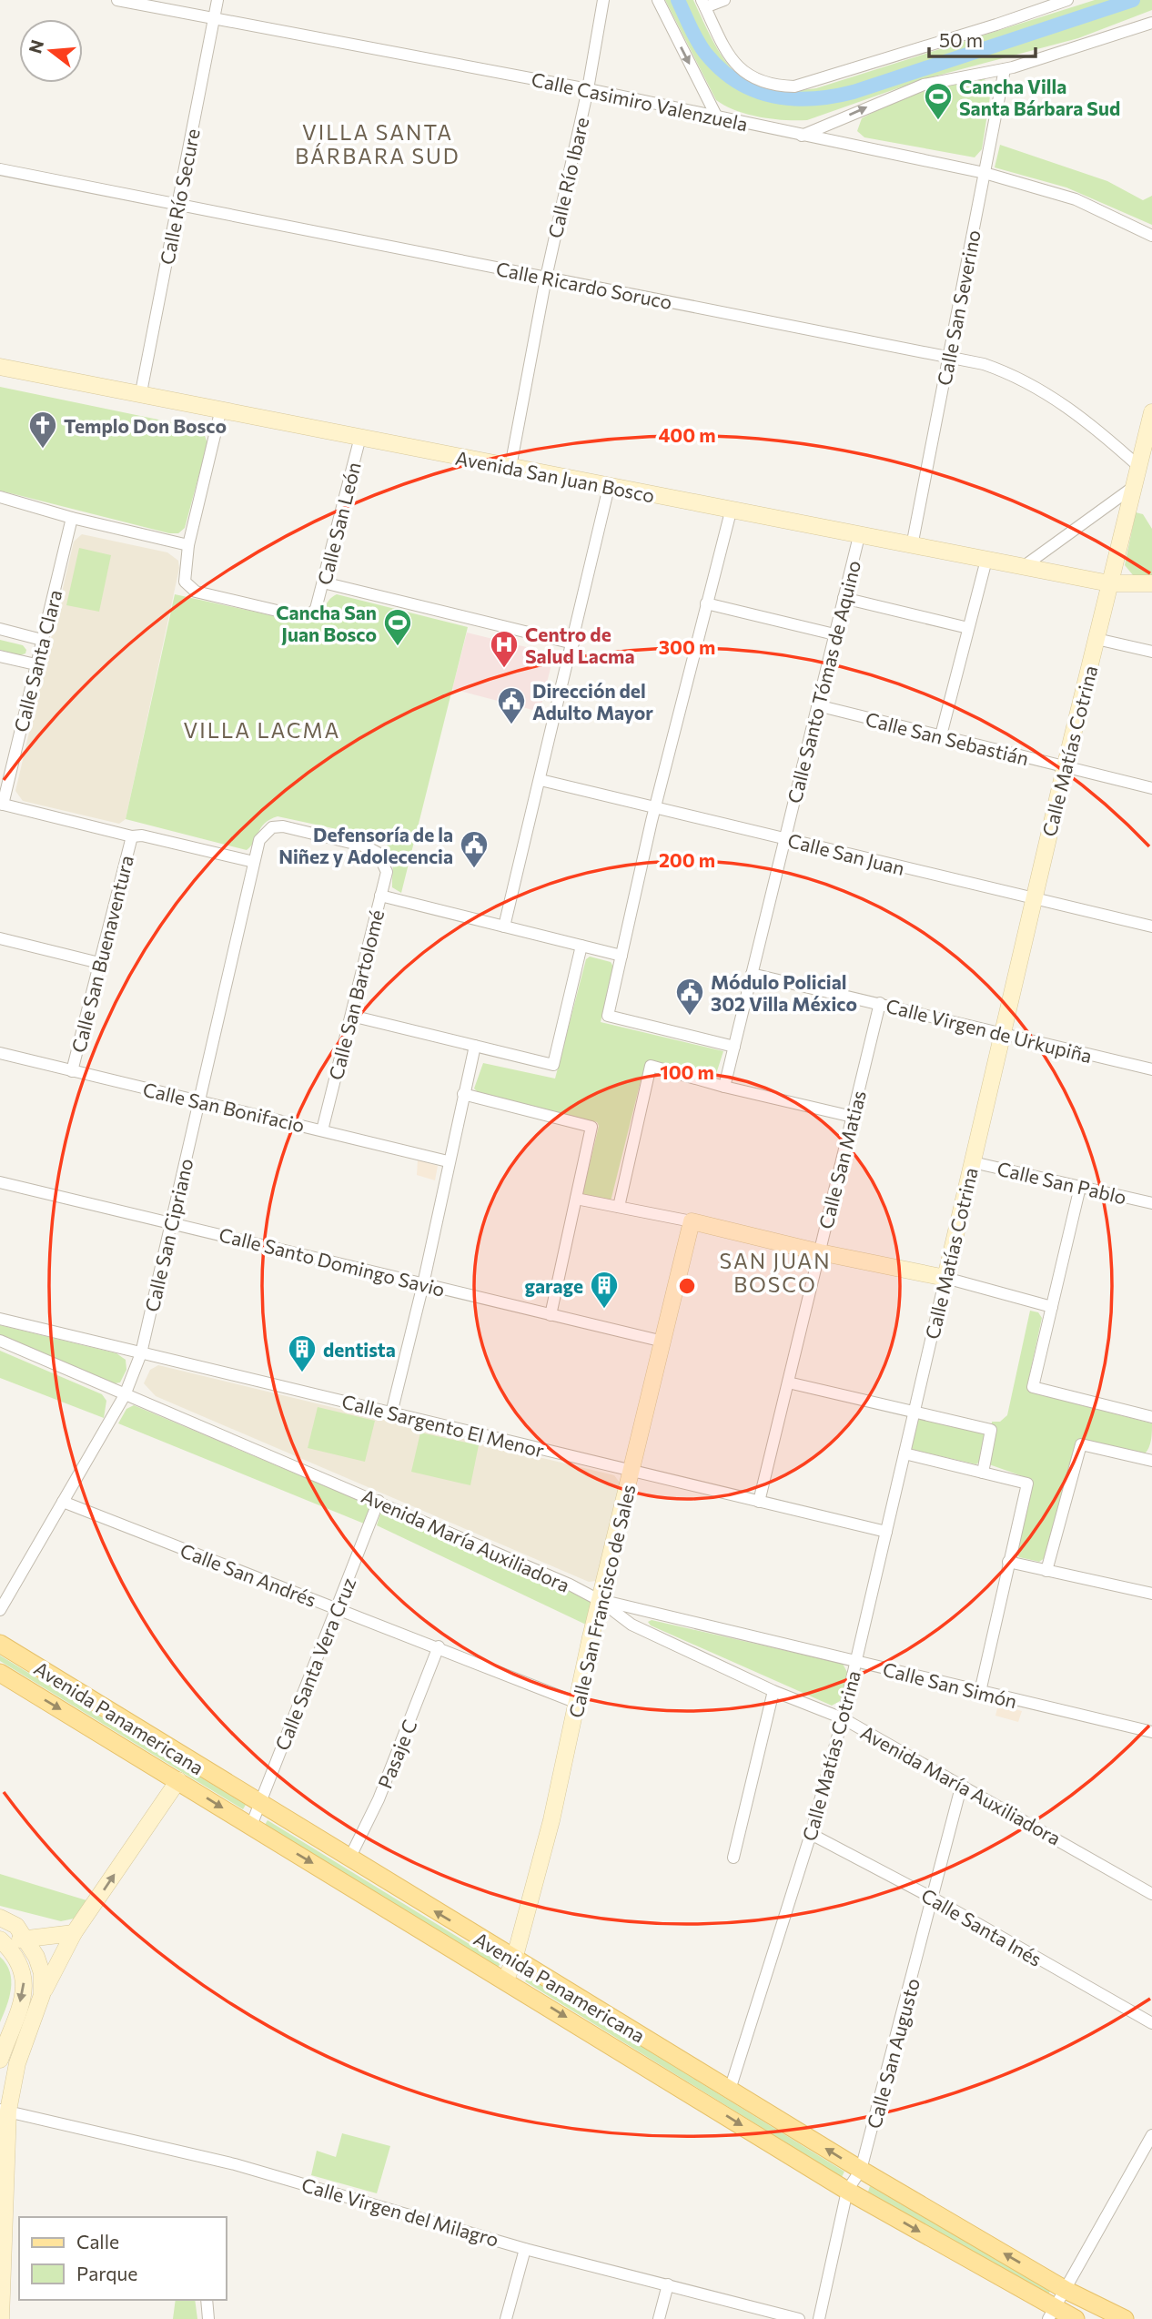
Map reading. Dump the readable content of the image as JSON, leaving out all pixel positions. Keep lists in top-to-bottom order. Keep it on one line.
{"streets":{"main road":["Avenida Panamericana"],"street":["Calle Casimiro Valenzuela","Calle Río Ibare","Calle Río Secure","Calle Ricardo Soruco","Calle San Severino","Avenida San Juan Bosco","Calle San León","Calle Santa Clara","Calle Santo Tómas de Aquino","Calle San Sebastián","Calle Matías Cotrina","Calle San Juan","Calle San Buenaventura","Calle San Bartolomé","Calle Virgen de Urkupiña","Calle San Bonifacio","Calle San Matias","Calle San Pablo","Calle San Cipriano","Calle Santo Domingo Savio","Calle Sargento El Menor","Avenida María Auxiliadora","Calle San Andrés","Calle San Francisco de Sales","Calle Santa Vera Cruz","Calle San Simón","Pasaje C","Calle Santa Inés","Calle San Augusto","Calle Virgen del Milagro"]},"crossings":[["Calle Casimiro Valenzuela","Calle Río Ibare"],["Calle Casimiro Valenzuela","Calle Río Secure"],["Calle Casimiro Valenzuela","Calle San Severino"],["Calle Río Ibare","Calle Ricardo Soruco"],["Calle Río Ibare","Avenida San Juan Bosco"],["Calle Río Secure","Calle Ricardo Soruco"],["Calle Río Secure","Avenida San Juan Bosco"],["Calle Ricardo Soruco","Calle San Severino"],["Calle Ricardo Soruco","Calle Matías Cotrina"],["Calle San Severino","Avenida San Juan Bosco"],["Avenida San Juan Bosco","Calle San León"],["Avenida San Juan Bosco","Calle Santo Tómas de Aquino"],["Avenida San Juan Bosco","Calle Matías Cotrina"],["Calle Santo Tómas de Aquino","Calle San Sebastián"],["Calle Santo Tómas de Aquino","Calle San Juan"],["Calle Santo Tómas de Aquino","Calle Virgen de Urkupiña"],["Calle San Sebastián","Calle Matías Cotrina"],["Calle Matías Cotrina","Calle San Juan"],["Calle Matías Cotrina","Calle Virgen de Urkupiña"],["Calle Matías Cotrina","Calle San Pablo"],["Calle Matías Cotrina","Calle Sargento El Menor"],["Calle Matías Cotrina","Avenida María Auxiliadora"],["Calle Matías Cotrina","Calle San Simón"],["Calle Matías Cotrina","Avenida Panamericana"],["Calle Matías Cotrina","Calle Santa Inés"],["Calle San Buenaventura","Calle San Bonifacio"],["Calle San Bartolomé","Calle San Bonifacio"],["Calle San Bartolomé","Calle San Cipriano"],["Calle Virgen de Urkupiña","Calle San Matias"],["Calle San Bonifacio","Calle San Cipriano"],["Calle San Matias","Calle Sargento El Menor"],["Calle San Cipriano","Calle Santo Domingo Savio"],["Calle San Cipriano","Calle Sargento El Menor"],["Calle San Cipriano","Avenida María Auxiliadora"],["Calle San Cipriano","Calle San Andrés"],["Calle Santo Domingo Savio","Calle San Francisco de Sales"],["Calle Sargento El Menor","Calle San Francisco de Sales"],["Avenida María Auxiliadora","Calle San Francisco de Sales"],["Avenida María Auxiliadora","Calle Santa Vera Cruz"],["Avenida María Auxiliadora","Calle San Simón"],["Avenida María Auxiliadora","Calle San Augusto"],["Calle San Andrés","Calle San Francisco de Sales"],["Calle San Andrés","Calle Santa Vera Cruz"],["Calle San Andrés","Pasaje C"],["Calle San Francisco de Sales","Calle San Simón"],["Calle San Francisco de Sales","Avenida Panamericana"],["Calle Santa Vera Cruz","Avenida Panamericana"],["Avenida Panamericana","Pasaje C"],["Avenida Panamericana","Calle San Augusto"],["Calle Santa Inés","Calle San Augusto"]],"districts":["VILLA SANTA BÁRBARA SUD","VILLA LACMA","SAN JUAN BOSCO"],"places":{"sports":["Cancha Villa Santa Bárbara Sud","Cancha San Juan Bosco"],"church":["Templo Don Bosco"],"hospital":["Centro de Salud Lacma"],"public building":["Dirección del Adulto Mayor","Defensoría de la Niñez y Adolecencia","Módulo Policial 302 Villa México"],"building":["garage","dentista"]},"legend":["Calle","Parque"],"scale_bar":"50 m","north":"left","rings":["400 m","300 m","200 m","100 m"]}
